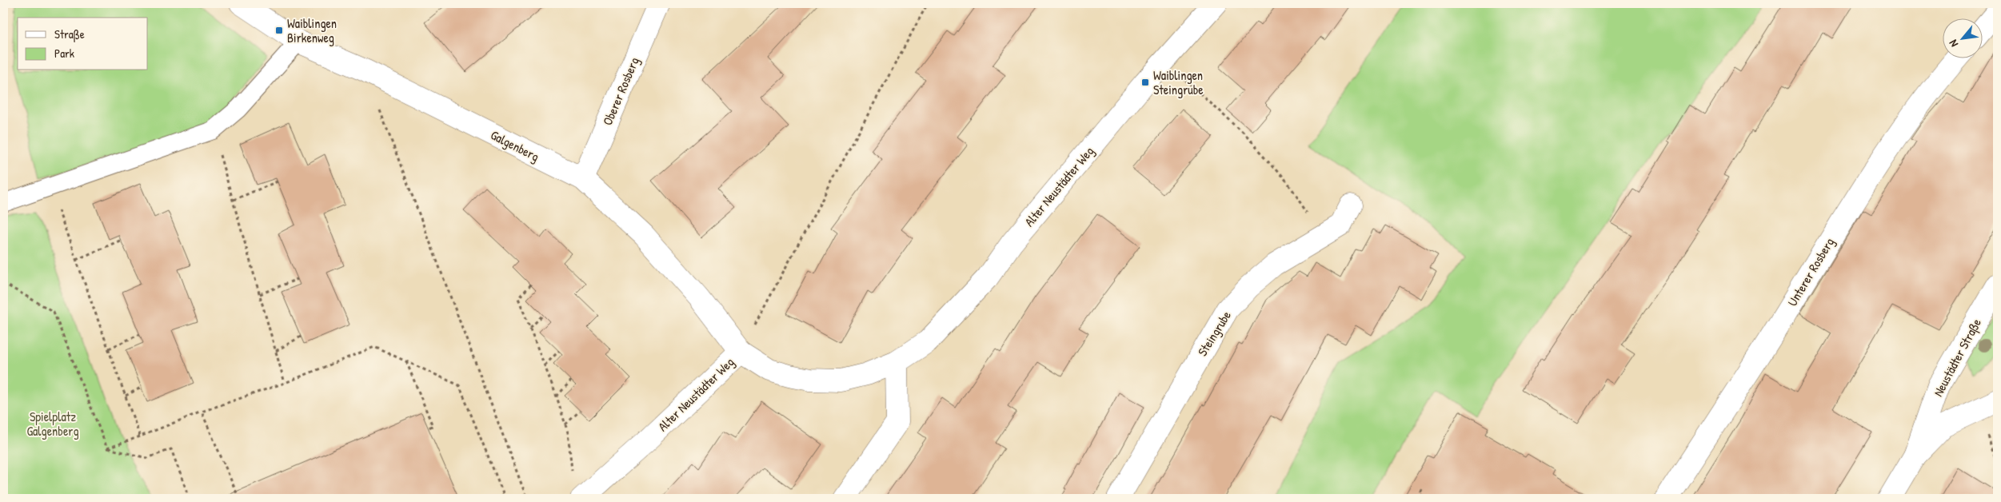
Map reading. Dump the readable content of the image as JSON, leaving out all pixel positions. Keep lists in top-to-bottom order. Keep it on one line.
{"streets":{"street":["Oberer Rosberg","Galgenberg","Alter Neustädter Weg","Unterer Rosberg","Steingrube","Neustädter Straße"]},"crossings":[["Oberer Rosberg","Galgenberg"],["Galgenberg","Alter Neustädter Weg"]],"parks":["Spielplatz Galgenberg"],"places":{"transit":["Waiblingen Birkenweg","Waiblingen Steingrube"]},"legend":["Straße","Park"],"north":"bottom left"}
